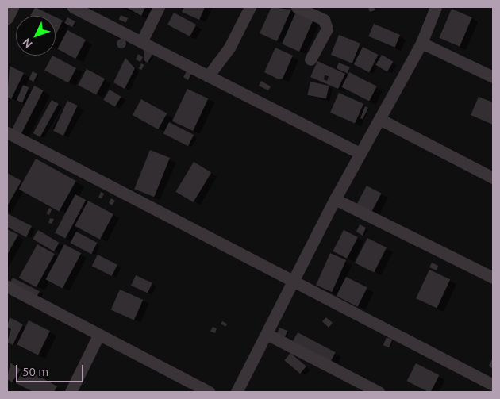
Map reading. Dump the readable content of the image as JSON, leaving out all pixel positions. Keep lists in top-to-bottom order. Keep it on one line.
{"scale_bar":"50 m","north":"bottom left"}
